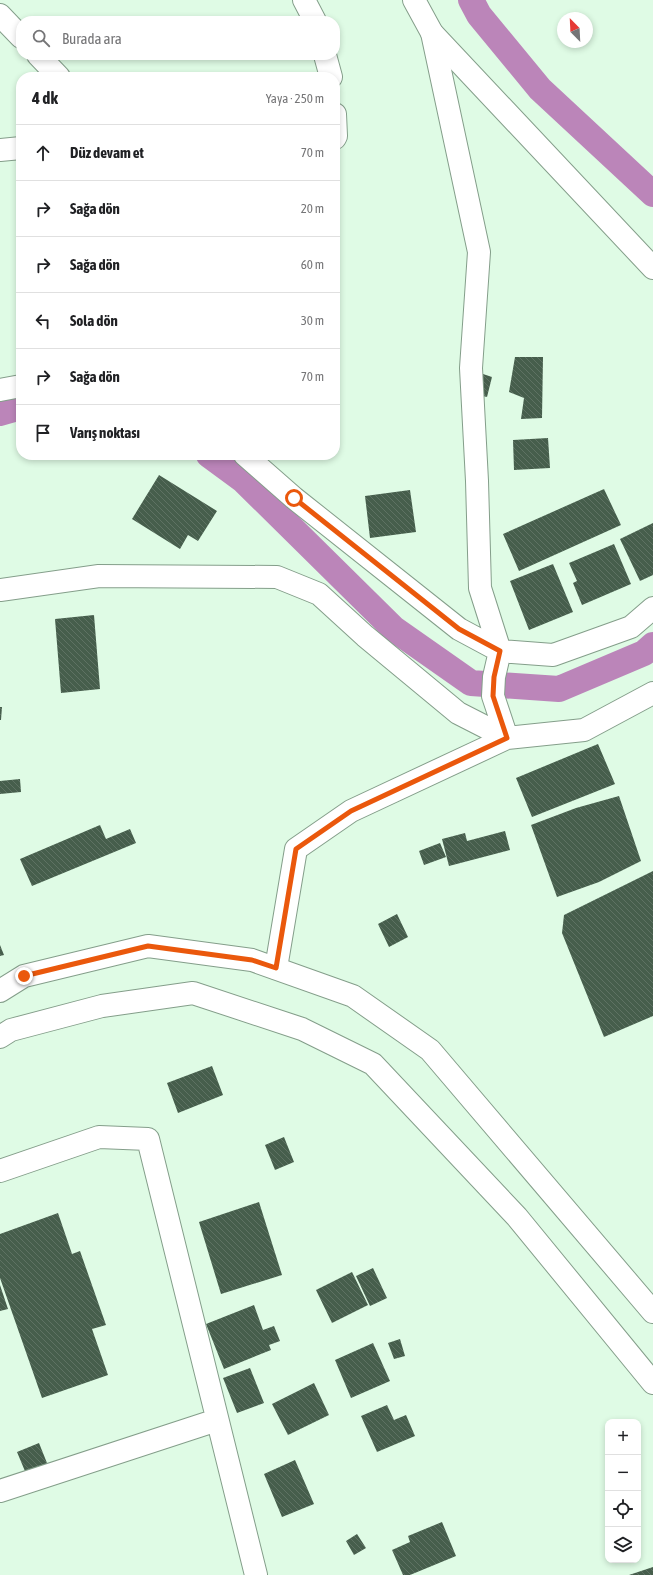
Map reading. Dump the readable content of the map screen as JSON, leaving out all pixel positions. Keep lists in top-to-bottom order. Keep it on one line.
{"north":"top left","page":{"search":"Burada ara","heading":["4 dk","Yaya · 250 m"],"list":[["Düz devam et","70 m"],["Sağa dön","20 m"],["Sağa dön","60 m"],["Sola dön","30 m"],["Sağa dön","70 m"],"Varış noktası"],"map_buttons":["+","−"]}}
